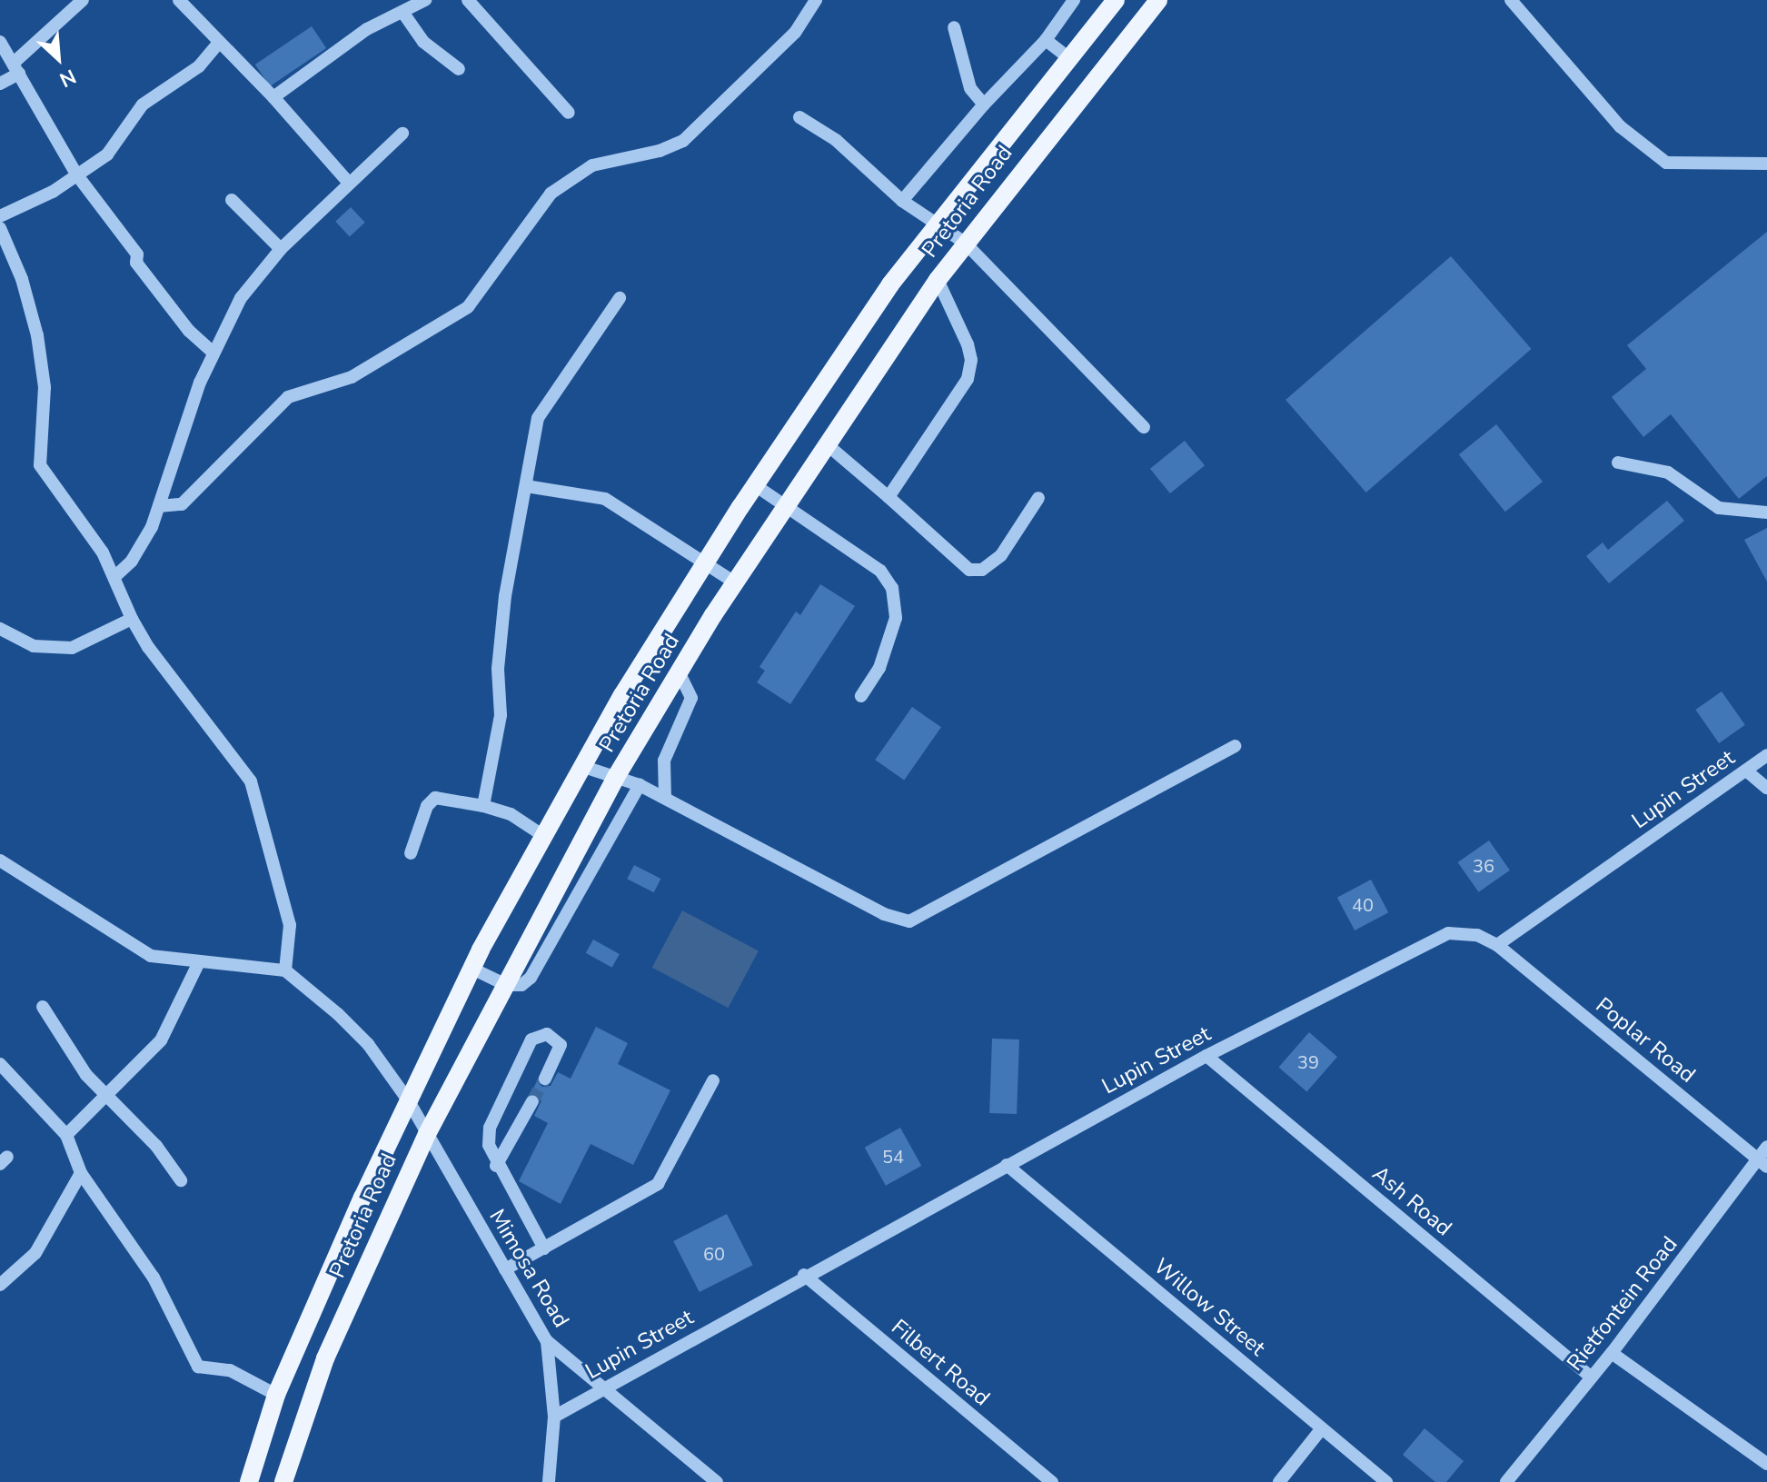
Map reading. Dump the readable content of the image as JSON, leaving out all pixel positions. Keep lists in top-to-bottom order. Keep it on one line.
{"streets":{"main road":["Pretoria Road"],"street":["Lupin Street","Poplar Road","Ash Road","Mimosa Road","Rietfontein Road","Willow Street","Filbert Road"]},"crossings":[["Pretoria Road","Mimosa Road"],["Lupin Street","Poplar Road"],["Lupin Street","Ash Road"],["Lupin Street","Mimosa Road"],["Lupin Street","Willow Street"],["Lupin Street","Filbert Road"],["Poplar Road","Rietfontein Road"],["Ash Road","Rietfontein Road"]],"house_numbers":["36","40","39","54","60"],"north":"bottom right"}
